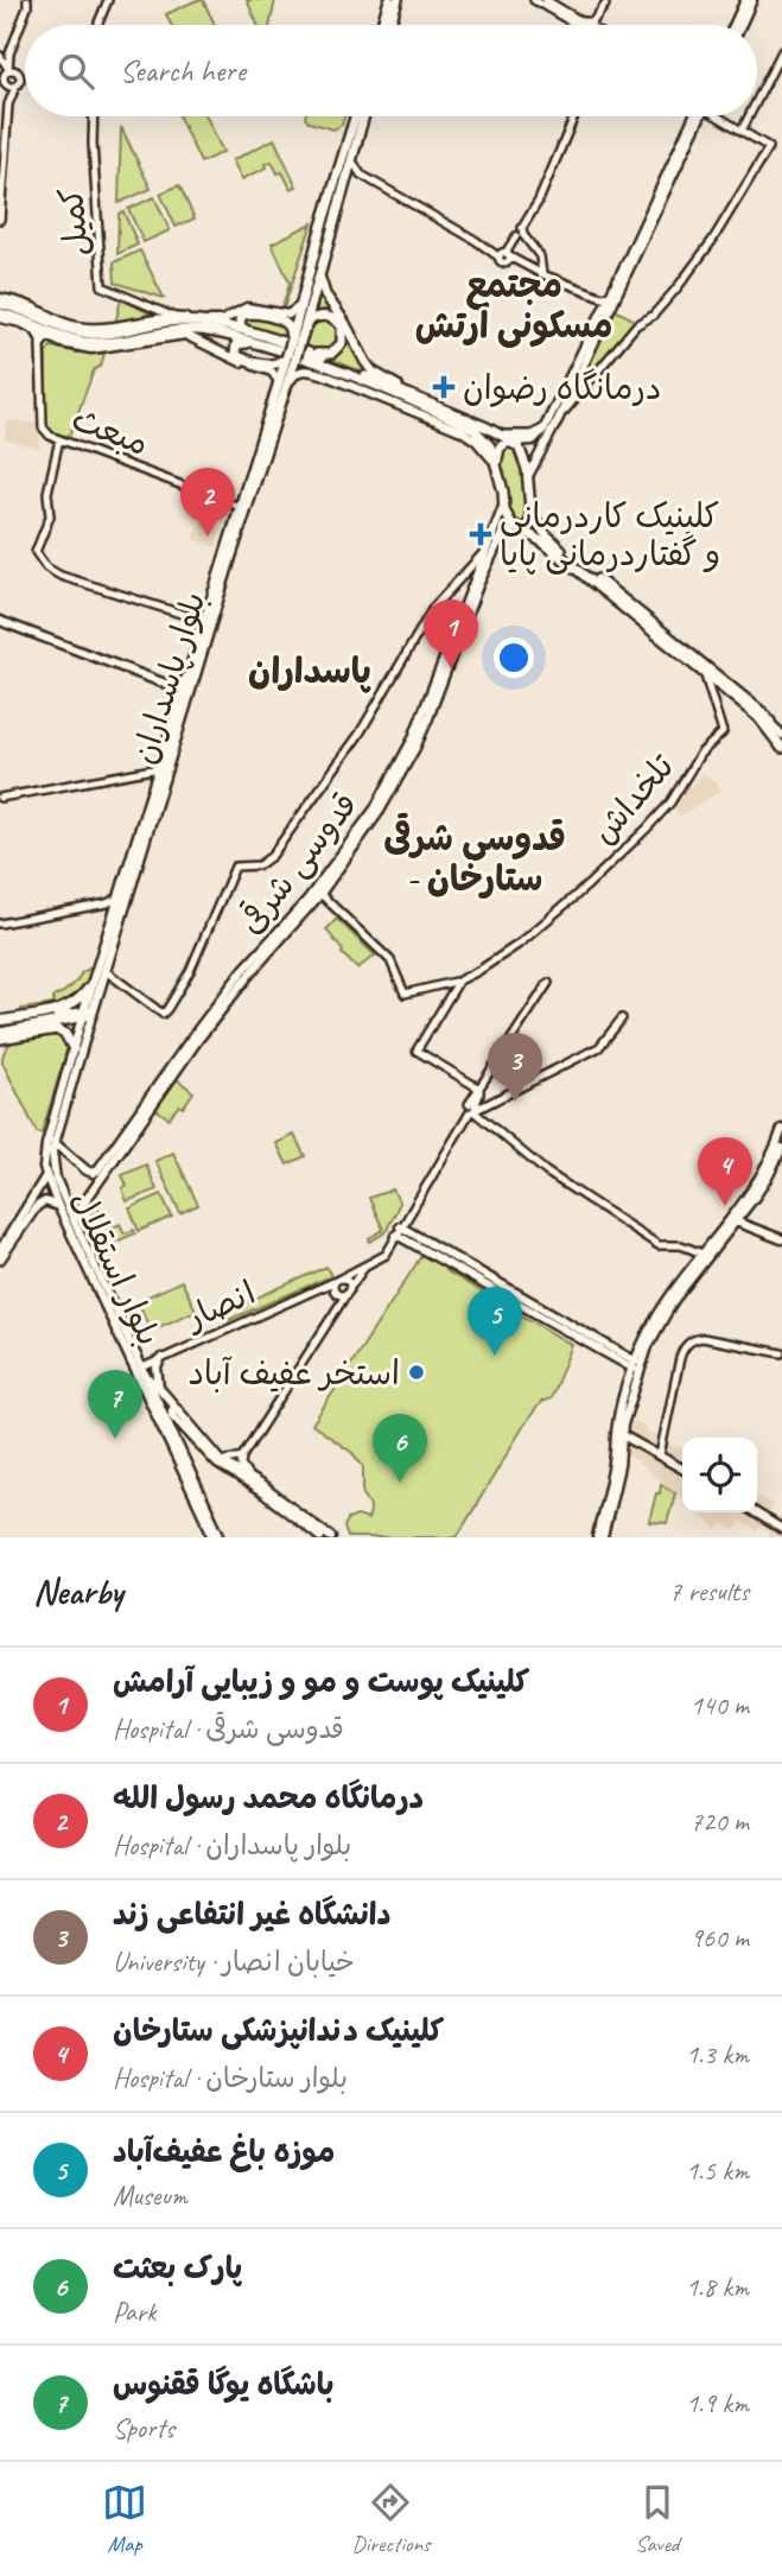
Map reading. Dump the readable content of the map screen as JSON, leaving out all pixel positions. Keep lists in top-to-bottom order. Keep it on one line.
{"streets":{"main road":["بلوار پاسداران","قدوسی شرقی","بلوار استقلال"],"street":["کمیل","مبعث","تلخداش","انصار"]},"crossings":[["مبعث","بلوار پاسداران"],["بلوار پاسداران","بلوار استقلال"],["قدوسی شرقی","بلوار استقلال"],["بلوار استقلال","انصار"]],"districts":["مجتمع مسکونی ارتش","پاسداران","قدوسی شرقی - ستارخان"],"places":{"health":["درمانگاه رضوان","کلینیک کاردرمانی و گفتاردرمانی پایا"],"other":["استخر عفیف آباد"]},"page":{"search":"Search here","pins":["2","1","3","4","5","7","6"],"heading":["Nearby","7 results"],"list":[{"mark":"1","name":"کلینیک پوست و مو و زیبایی آرامش","note":"Hospital · قدوسی شرقی","value":"140 m"},{"mark":"2","name":"درمانگاه محمد رسول الله","note":"Hospital · بلوار پاسداران","value":"720 m"},{"mark":"3","name":"دانشگاه غیر انتفاعی زند","note":"University · خیابان انصار","value":"960 m"},{"mark":"4","name":"کلینیک دندانپزشکی ستارخان","note":"Hospital · بلوار ستارخان","value":"1.3 km"},{"mark":"5","name":"موزه باغ عفیف‌آباد","note":"Museum","value":"1.5 km"},{"mark":"6","name":"پارک بعثت","note":"Park","value":"1.8 km"},{"mark":"7","name":"باشگاه یوگا ققنوس","note":"Sports","value":"1.9 km"}],"nav":["Map","Directions","Saved"]}}
